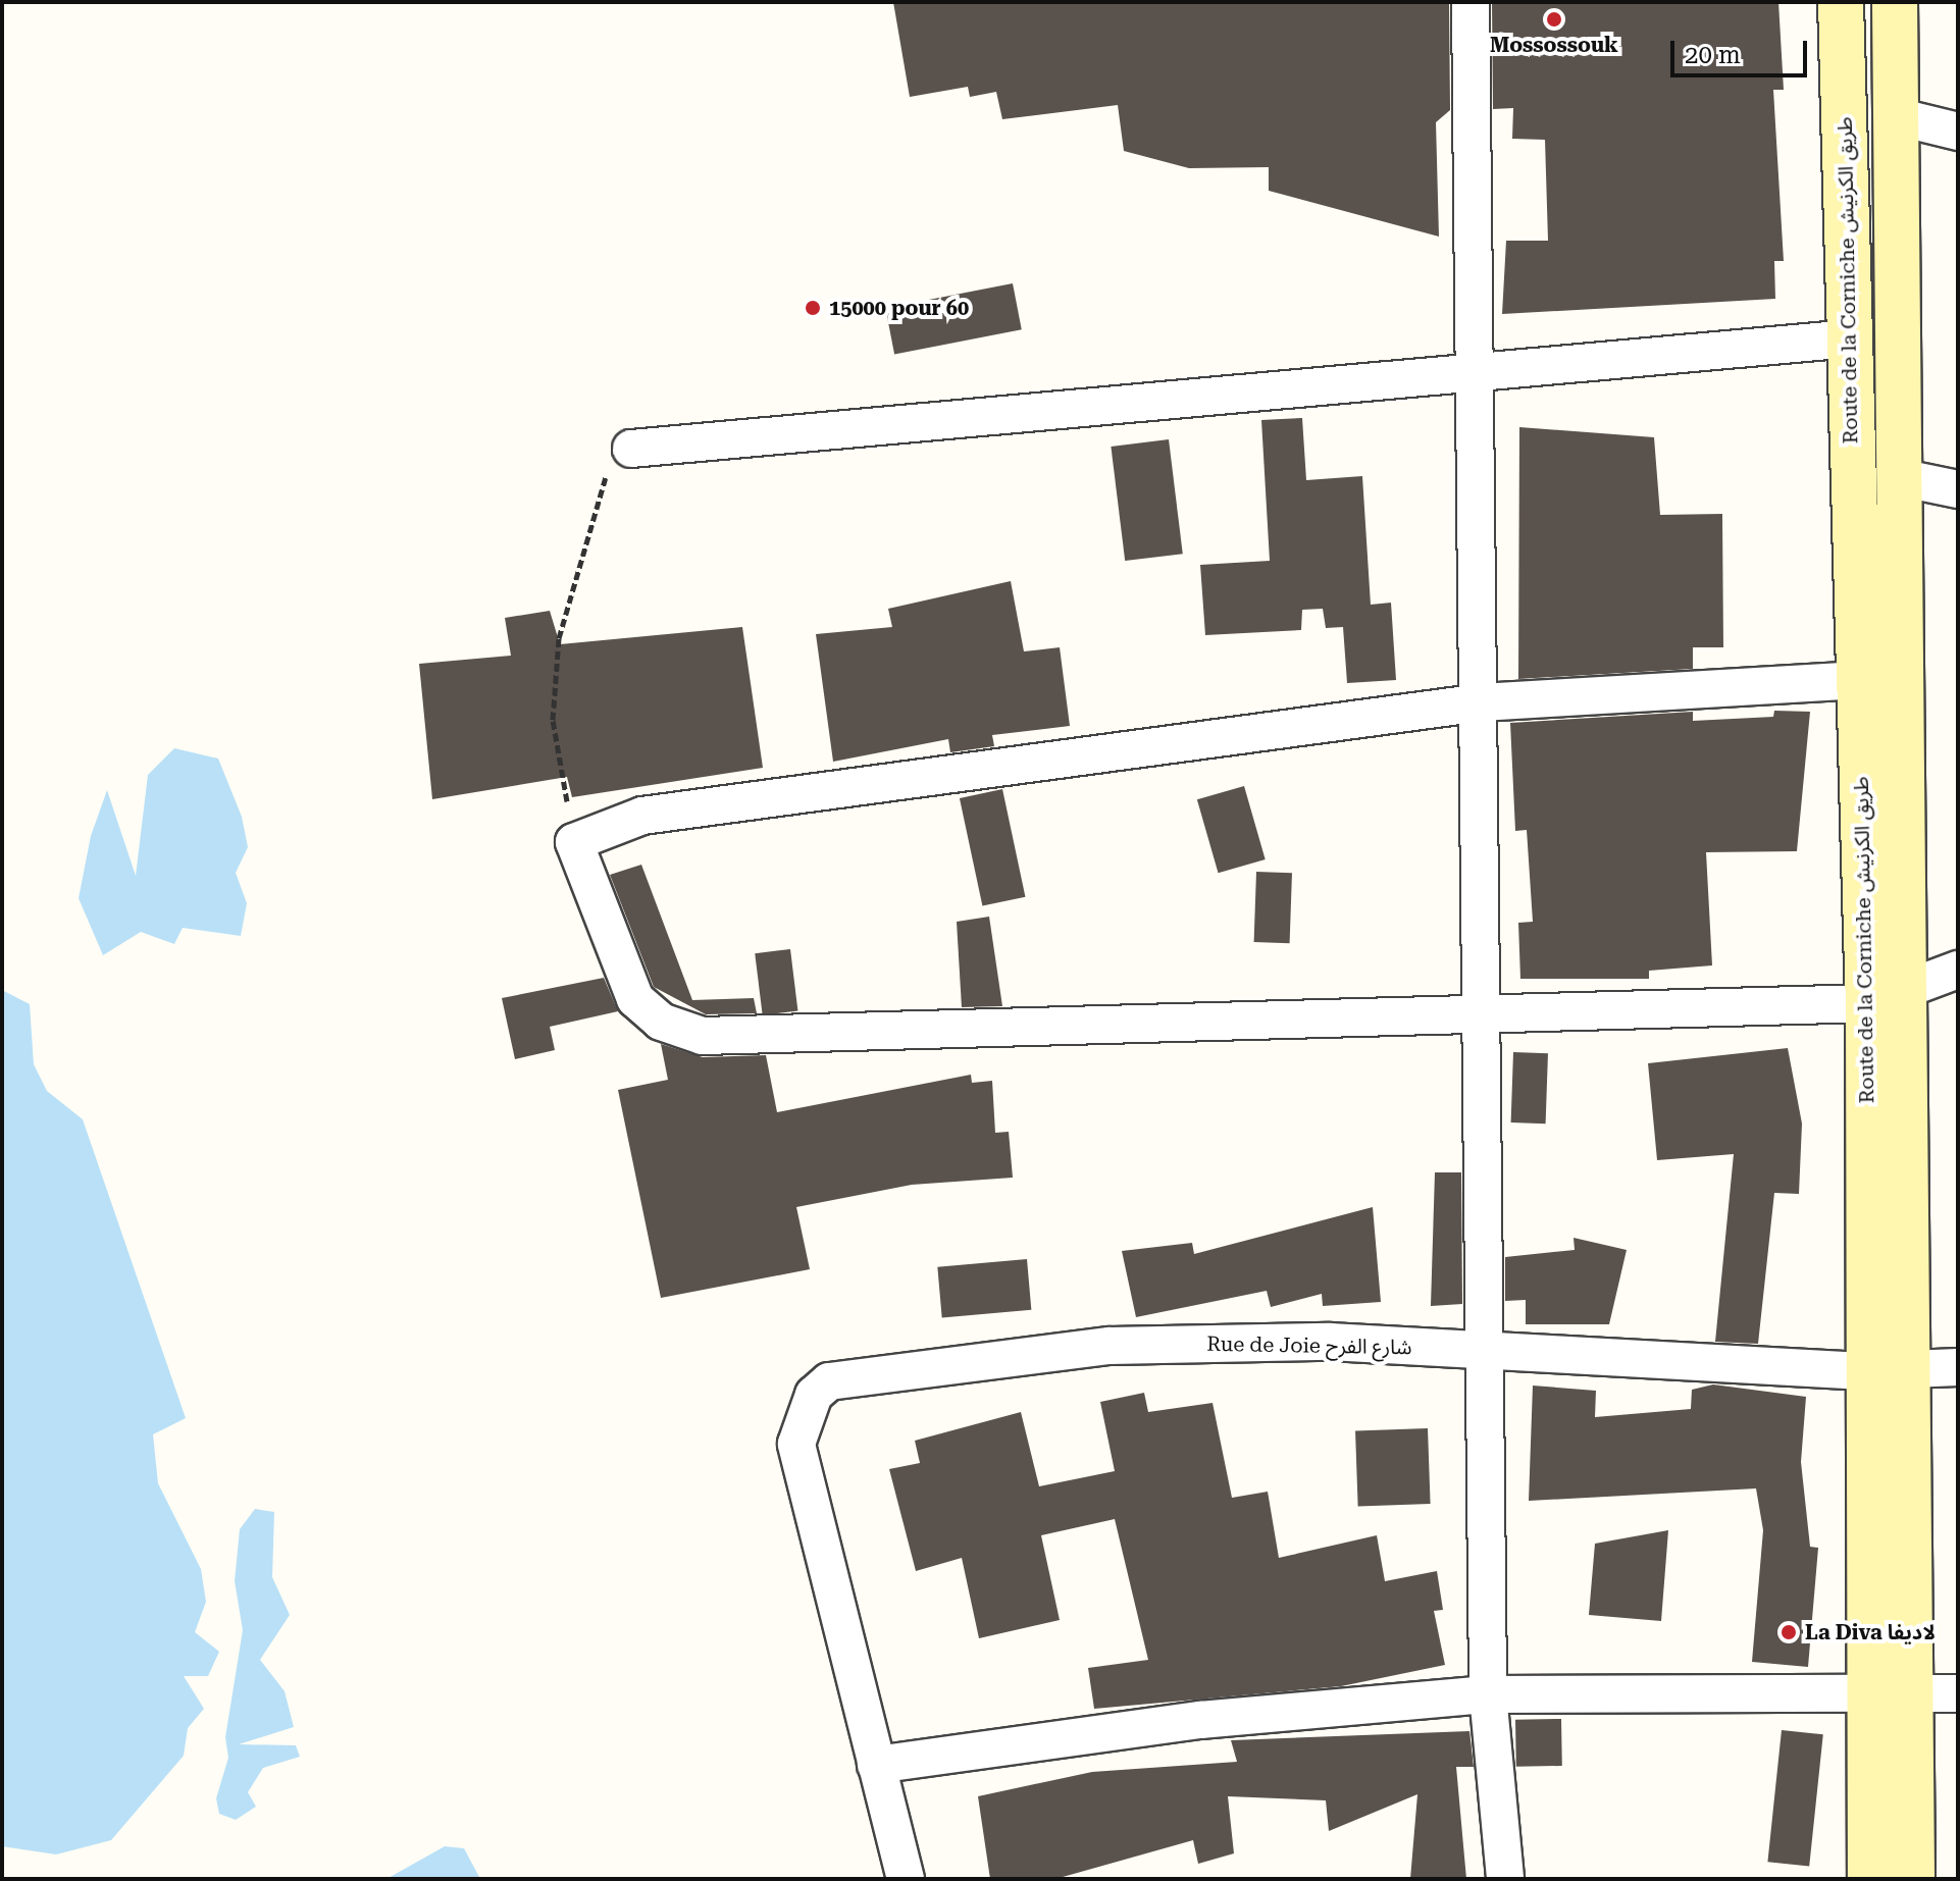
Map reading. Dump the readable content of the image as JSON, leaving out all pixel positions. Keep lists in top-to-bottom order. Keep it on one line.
{"streets":{"street":["Route de la Corniche طريق الكرنيش","Rue de Joie شارع الفرح"]},"crossings":[["Route de la Corniche طريق الكرنيش","Rue de Joie شارع الفرح"]],"places":["Mossossouk","15000 pour 60","La Diva لاديفا"],"scale_bar":"20 m"}
